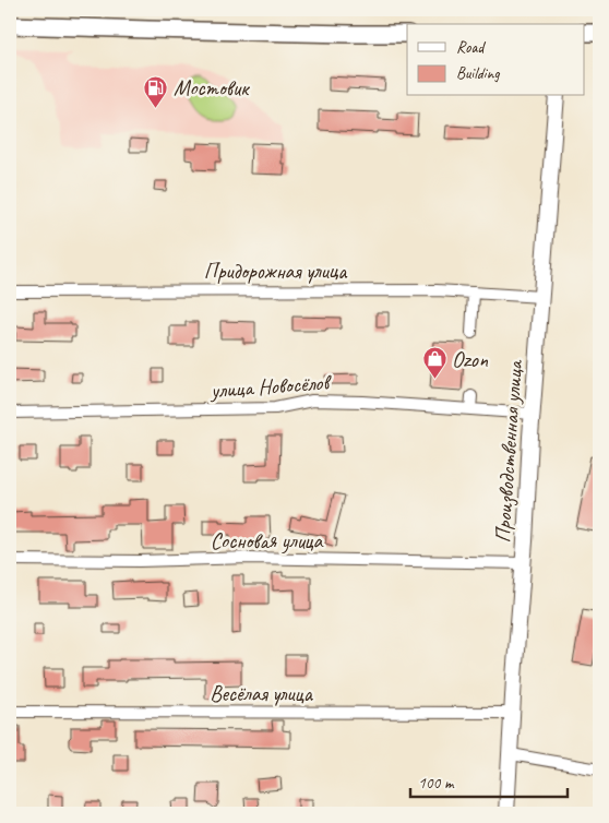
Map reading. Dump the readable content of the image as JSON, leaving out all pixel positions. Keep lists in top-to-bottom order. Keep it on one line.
{"streets":{"street":["Придорожная улица","улица Новосёлов","Производственная улица","Сосновая улица","Весёлая улица"]},"crossings":[["Придорожная улица","Производственная улица"],["улица Новосёлов","Производственная улица"],["Производственная улица","Сосновая улица"],["Производственная улица","Весёлая улица"]],"places":{"fuel station":["Мостовик"],"shop":["Ozon"]},"legend":["Road","Building"],"scale_bar":"100 m"}
